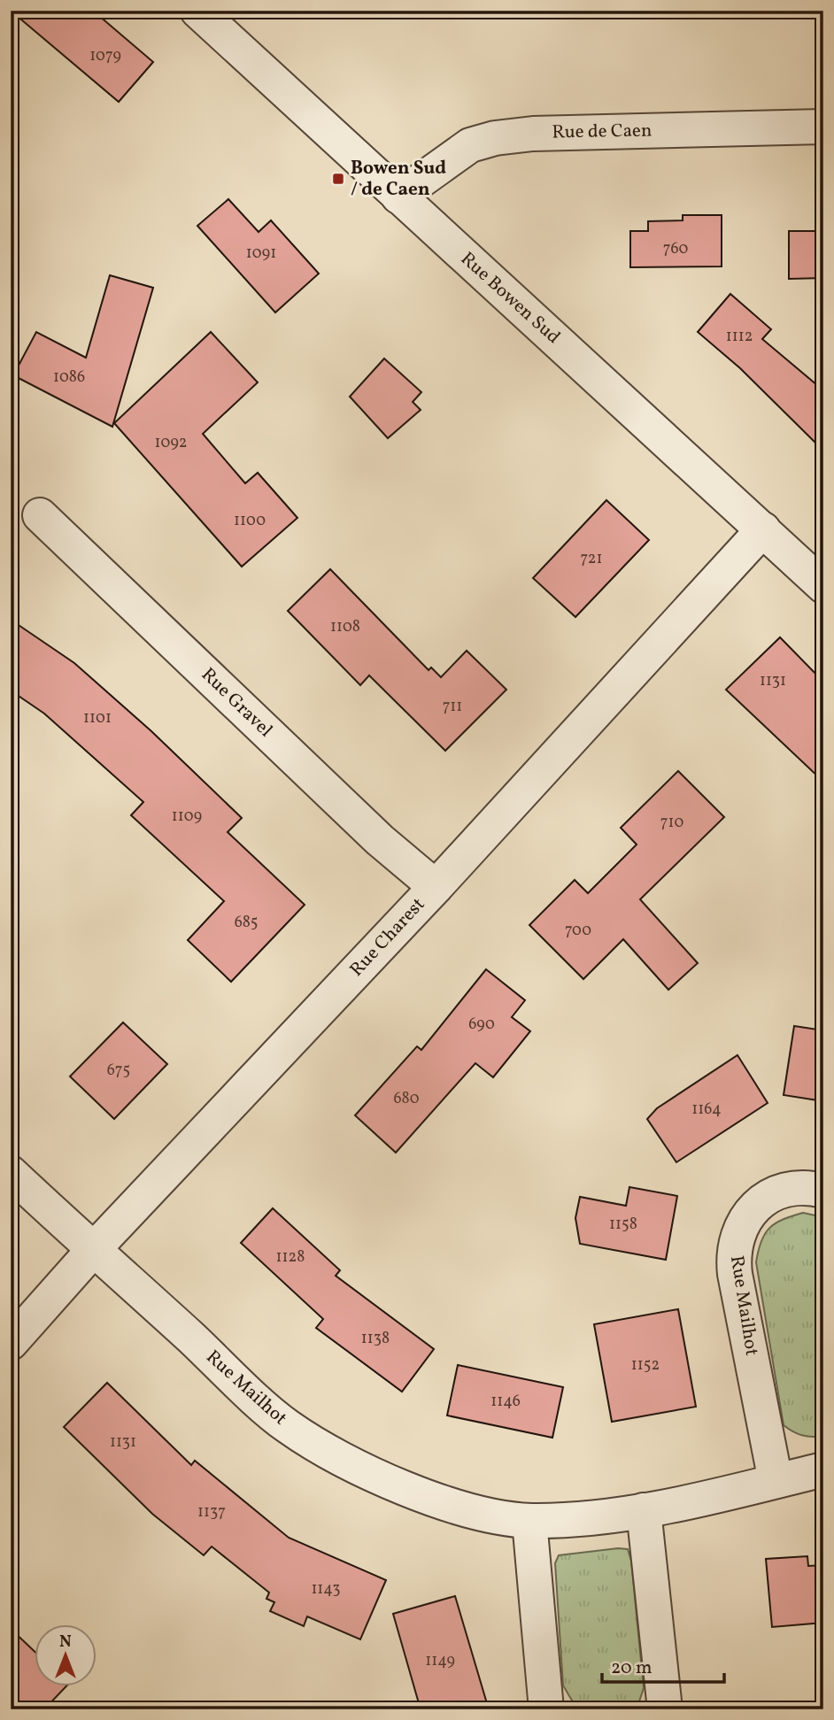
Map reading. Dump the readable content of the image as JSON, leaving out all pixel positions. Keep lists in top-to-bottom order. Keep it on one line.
{"streets":{"street":["Rue de Caen","Rue Bowen Sud","Rue Gravel","Rue Charest","Rue Mailhot"]},"crossings":[["Rue de Caen","Rue Bowen Sud"],["Rue Bowen Sud","Rue Charest"],["Rue Gravel","Rue Charest"],["Rue Charest","Rue Mailhot"]],"places":{"transit":["Bowen Sud / de Caen"]},"house_numbers":["1079","760","1091","1112","1086","1092","1100","721","1108","1131","711","1101","1109","710","685","700","690","675","680","1164","1158","1128","1138","1152","1146","1131","1137","1143","1149"],"scale_bar":"20 m","north":"top"}
